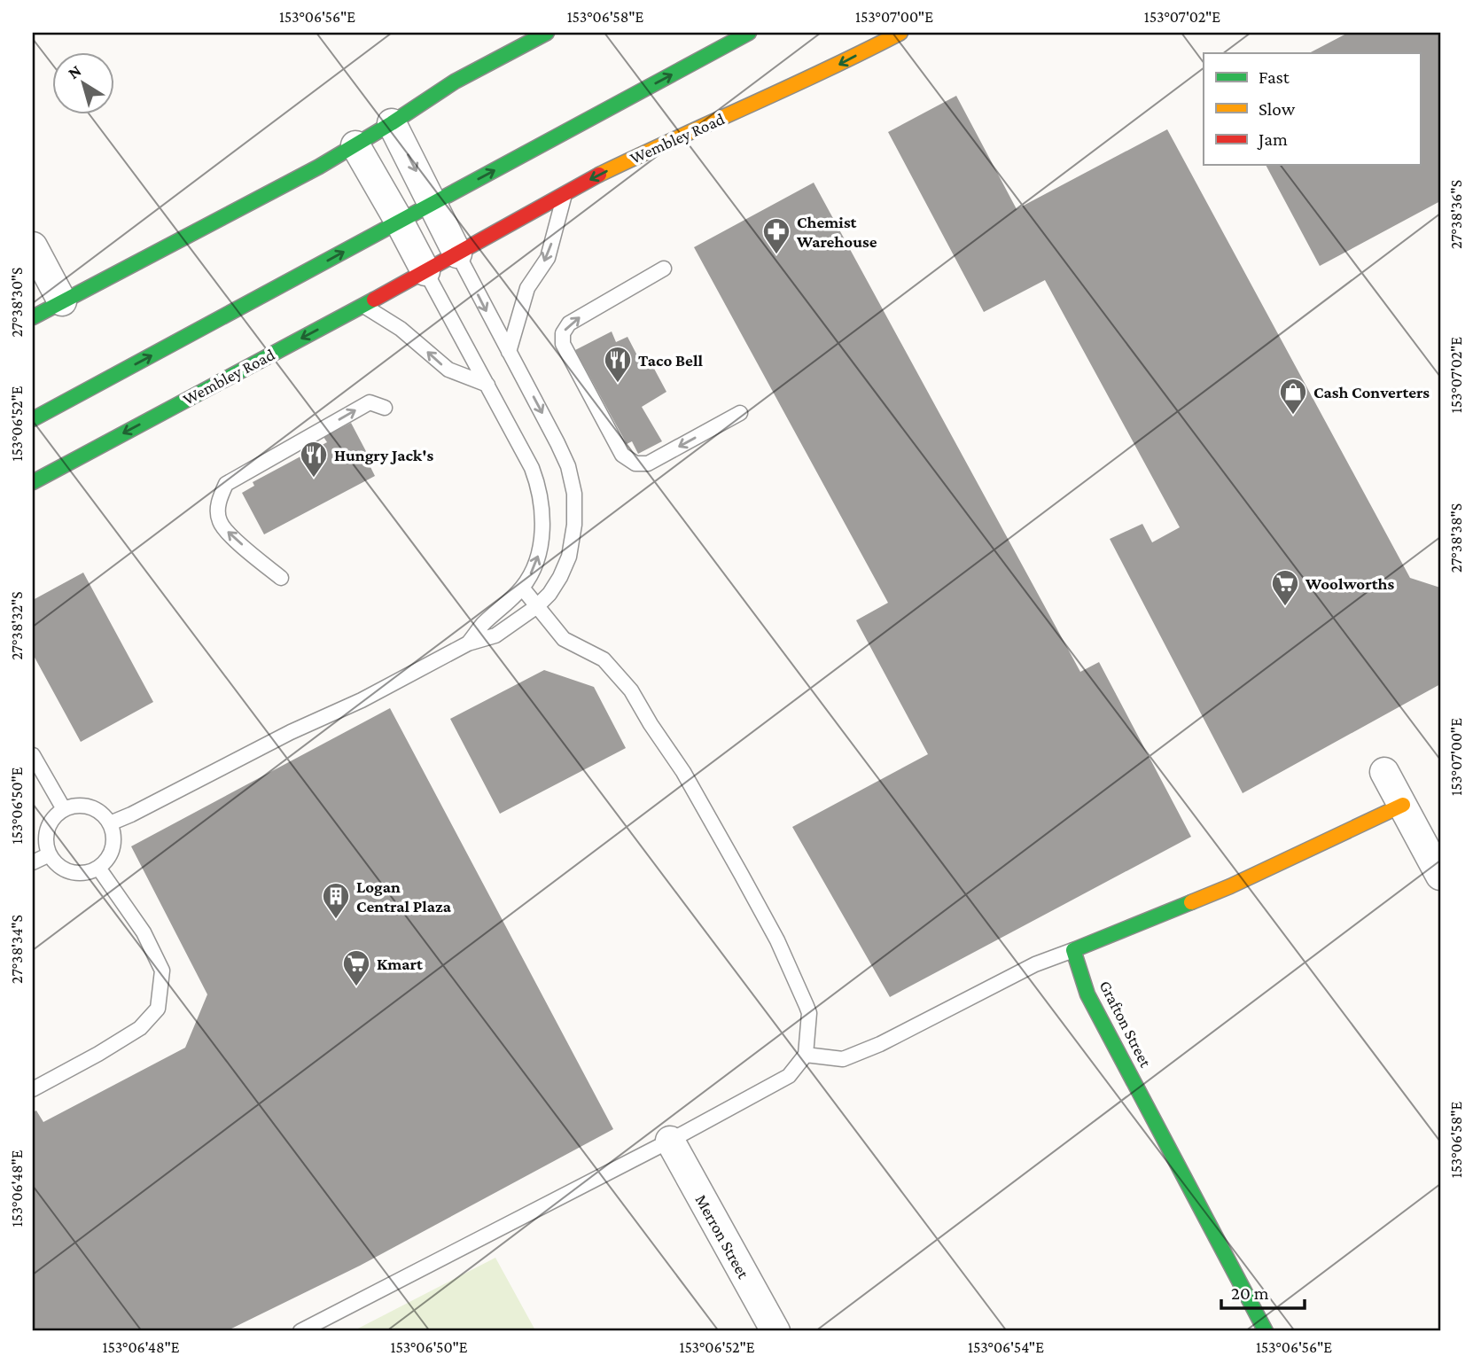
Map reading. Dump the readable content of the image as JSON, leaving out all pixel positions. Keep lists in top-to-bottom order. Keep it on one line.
{"streets":{"main road":["Wembley Road","Grafton Street"],"street":["Merron Street"]},"places":{"pharmacy":["Chemist Warehouse"],"restaurant":["Taco Bell","Hungry Jack's"],"shop":["Cash Converters"],"supermarket":["Woolworths","Kmart"],"building":["Logan Central Plaza"]},"legend":["Fast","Slow","Jam"],"scale_bar":"20 m","north":"top left","coordinates":["153°06'56\"E","153°06'58\"E","153°07'00\"E","153°07'02\"E","27°38'36\"S","27°38'30\"S","153°06'52\"E","27°38'38\"S","27°38'32\"S","153°06'50\"E","27°38'34\"S","153°06'48\"E","153°06'54\"E"]}
